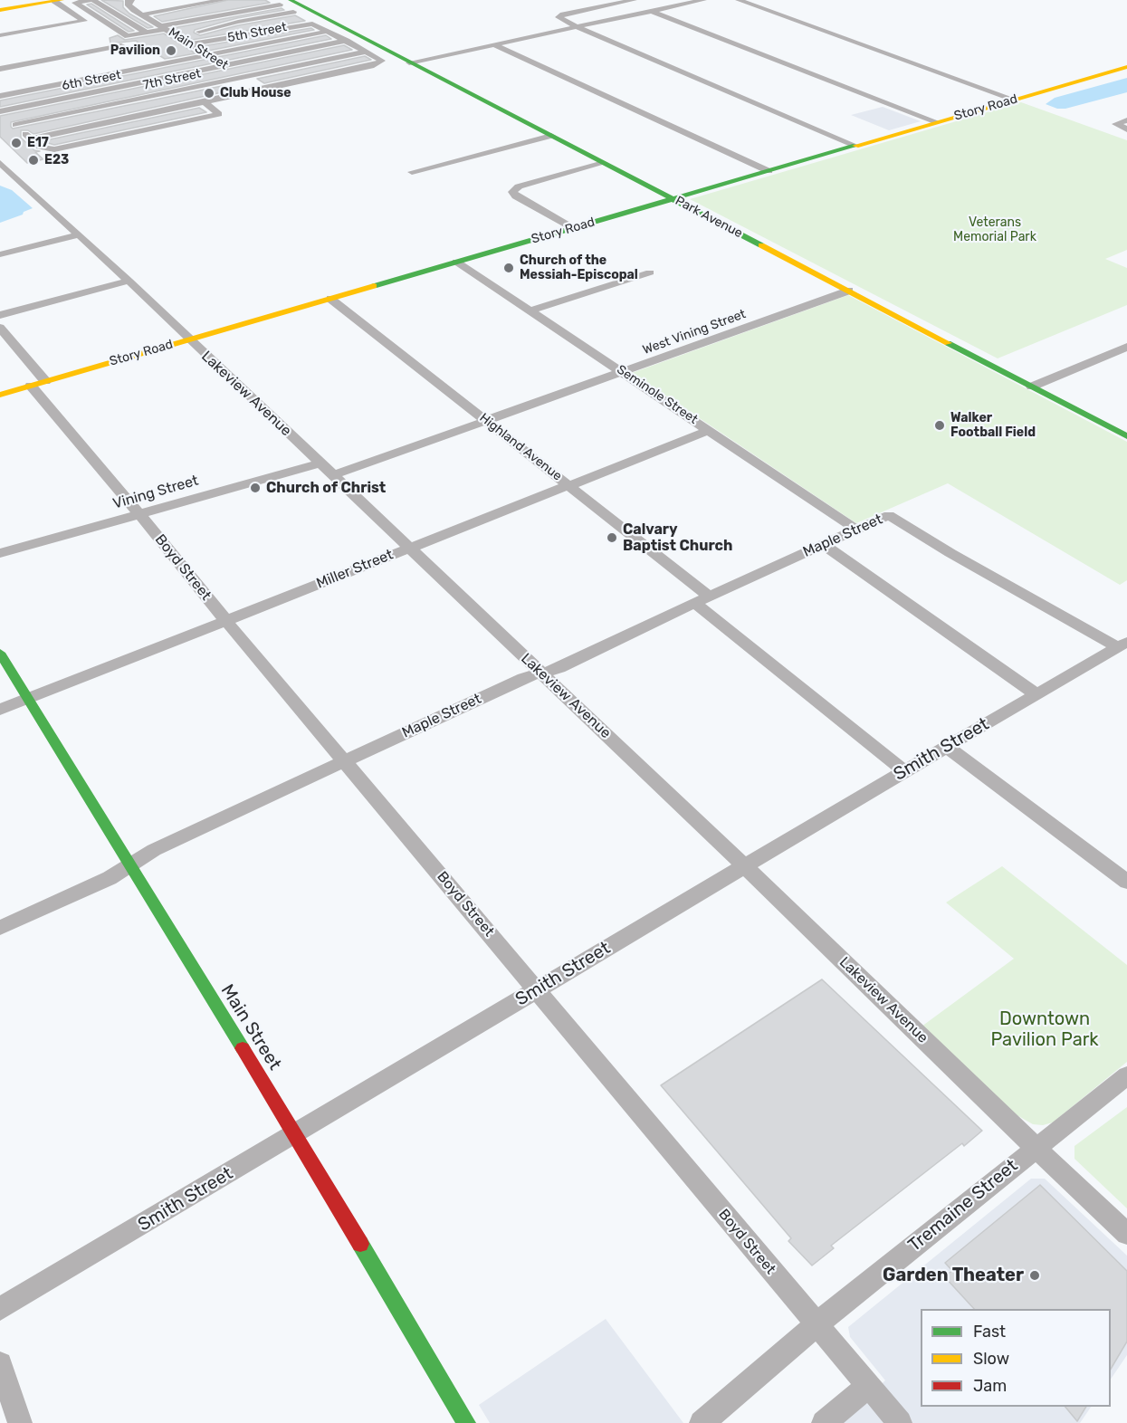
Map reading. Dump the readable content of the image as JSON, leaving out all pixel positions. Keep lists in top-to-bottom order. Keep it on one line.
{"streets":{"main road":["Main Street","Story Road","Park Avenue"],"street":["5th Street","7th Street","6th Street","West Vining Street","Lakeview Avenue","Seminole Street","Highland Avenue","Vining Street","Maple Street","Boyd Street","Miller Street","Smith Street","Tremaine Street"]},"crossings":[["5th Street","Main Street"],["Main Street","7th Street"],["Main Street","6th Street"],["Main Street","Maple Street"],["Main Street","Miller Street"],["Main Street","Smith Street"],["Story Road","Park Avenue"],["Story Road","Lakeview Avenue"],["Story Road","Seminole Street"],["Story Road","Highland Avenue"],["Story Road","Boyd Street"],["Park Avenue","West Vining Street"],["West Vining Street","Seminole Street"],["West Vining Street","Highland Avenue"],["Lakeview Avenue","Vining Street"],["Lakeview Avenue","Maple Street"],["Lakeview Avenue","Miller Street"],["Lakeview Avenue","Smith Street"],["Lakeview Avenue","Tremaine Street"],["Seminole Street","Maple Street"],["Seminole Street","Miller Street"],["Highland Avenue","Maple Street"],["Highland Avenue","Miller Street"],["Vining Street","Boyd Street"],["Maple Street","Boyd Street"],["Maple Street","Smith Street"],["Boyd Street","Miller Street"],["Boyd Street","Smith Street"],["Boyd Street","Tremaine Street"]],"parks":["Veterans Memorial Park","Downtown Pavilion Park"],"places":["Pavilion","Club House","E17","E23","Church of the Messiah-Episcopal","Walker Football Field","Church of Christ","Calvary Baptist Church","Garden Theater"],"legend":["Fast","Slow","Jam"]}
